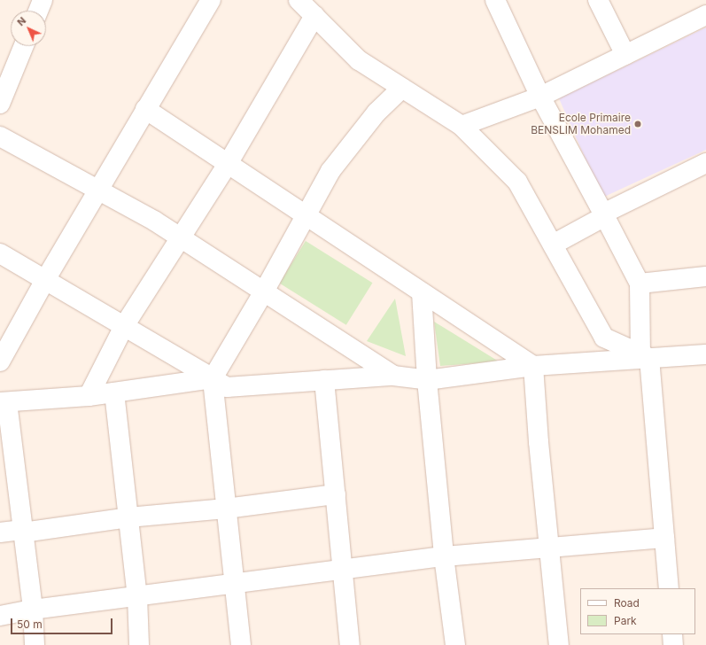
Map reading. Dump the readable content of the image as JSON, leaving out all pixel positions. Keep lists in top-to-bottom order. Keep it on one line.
{"places":["Ecole Primaire BENSLIM Mohamed"],"legend":["Road","Park"],"scale_bar":"50 m","north":"top left"}
